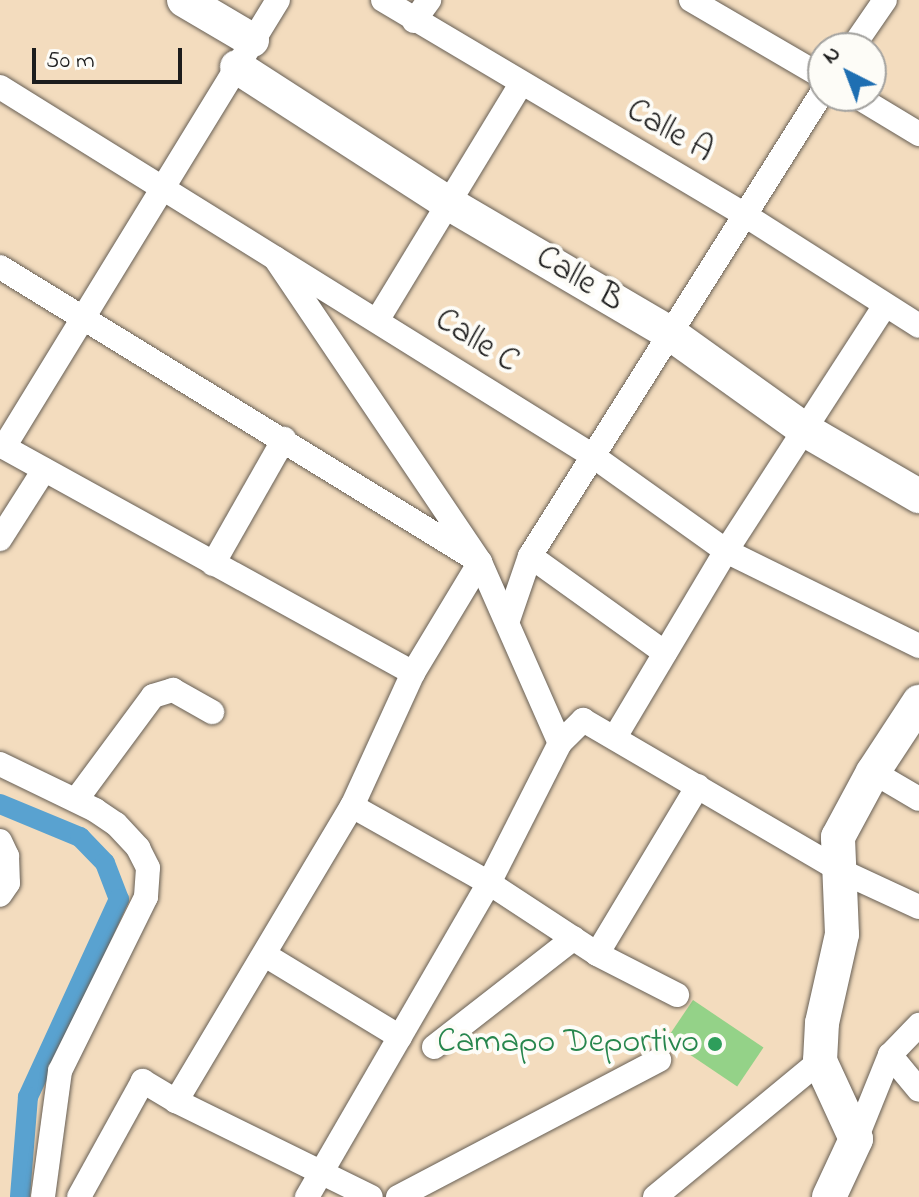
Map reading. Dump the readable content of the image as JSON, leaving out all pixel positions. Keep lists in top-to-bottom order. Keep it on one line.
{"streets":{"street":["Calle A","Calle B","Calle C"]},"places":["Camapo Deportivo"],"scale_bar":"50 m","north":"top left"}
